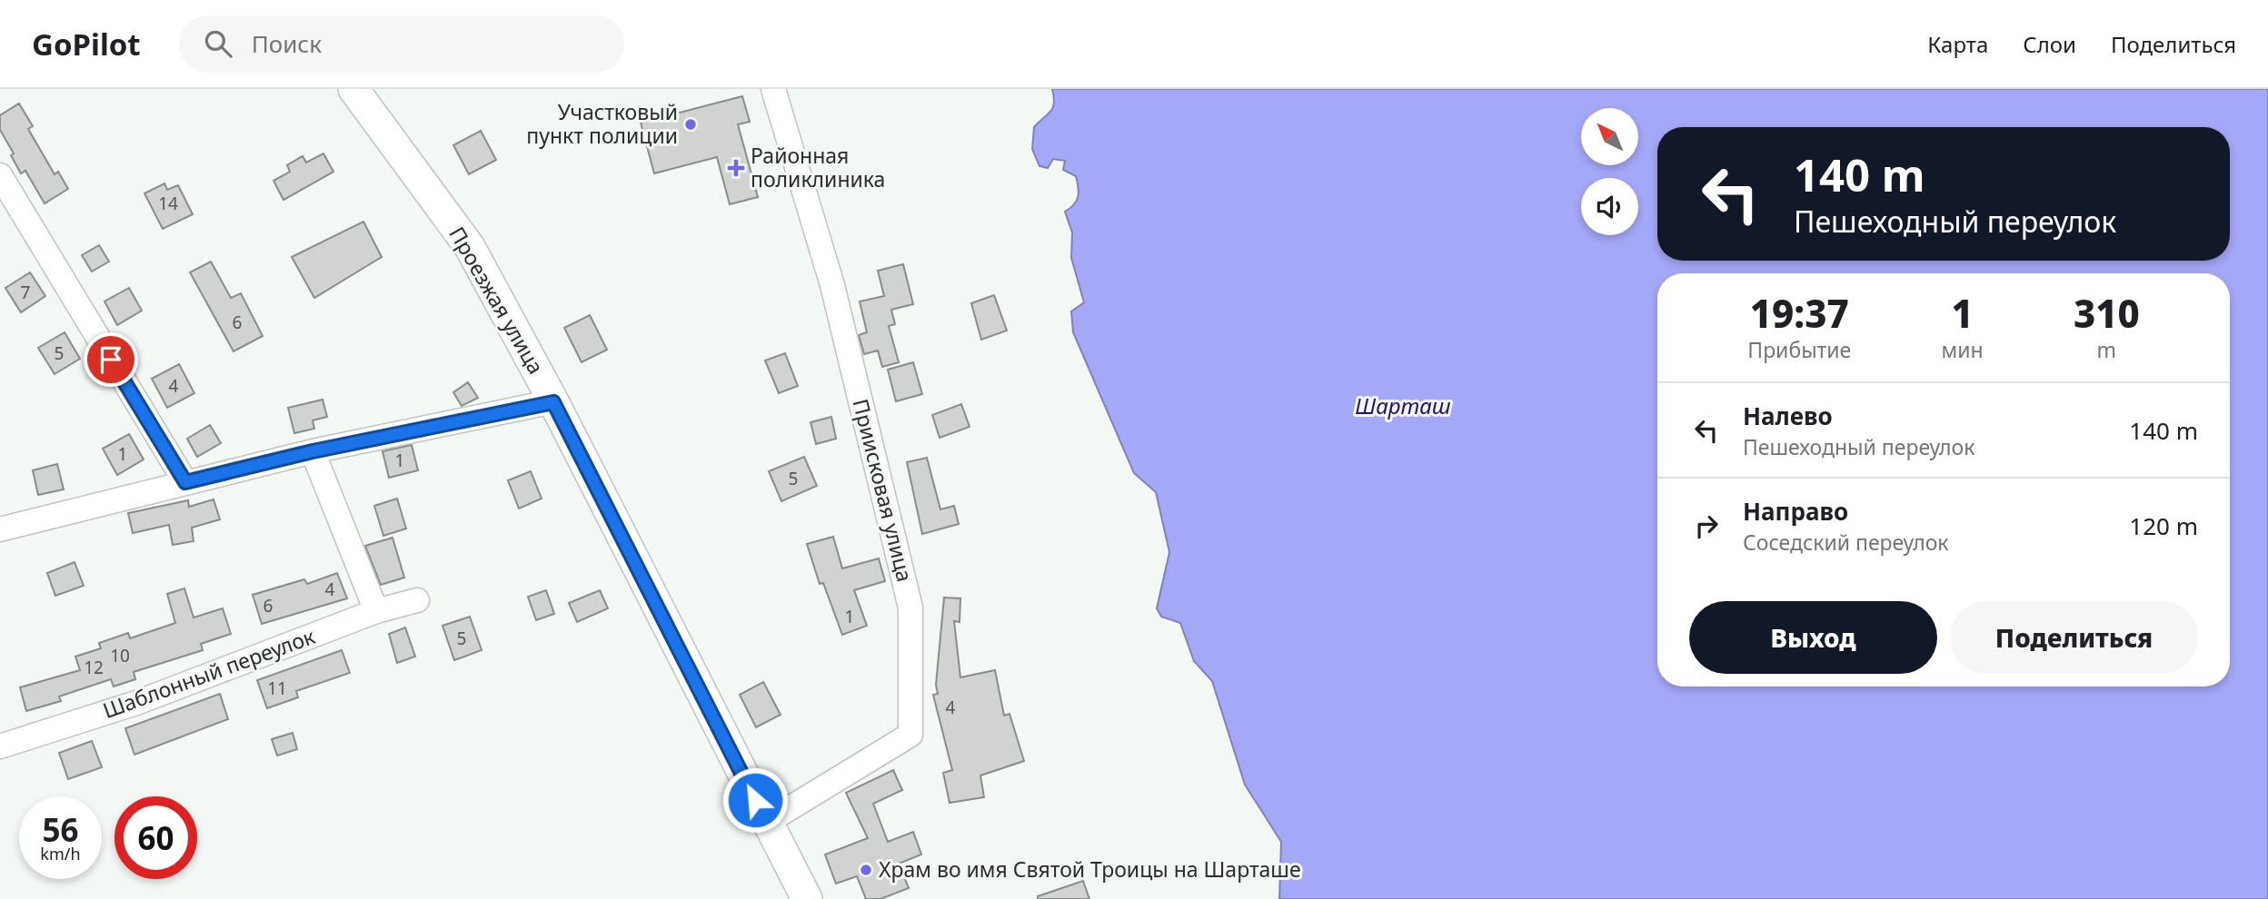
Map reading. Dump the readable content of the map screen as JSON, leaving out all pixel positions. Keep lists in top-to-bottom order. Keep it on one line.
{"streets":{"main road":["Проезжая улица"],"street":["Приисковая улица","Шаблонный переулок"]},"crossings":[["Проезжая улица","Приисковая улица"]],"water":["Шарташ"],"places":{"other":["Участковый пункт полиции","Храм во имя Святой Троицы на Шарташе"],"health":["Районная поликлиника"]},"house_numbers":["14","7","6","5","4","1","1","5","4","6","1","5","10","12","11","4"],"north":"top left","page":{"header":"GoPilot","search":"Поиск","nav":["Карта","Слои","Поделиться"],"turn":["140 m","Пешеходный переулок"],"eta":["19:37","Прибытие","1","мин","310","m"],"list":[{"name":"Налево","note":"Пешеходный переулок","value":"140 m"},{"name":"Направо","note":"Соседский переулок","value":"120 m"}],"buttons":["Выход","Поделиться"],"speed":"56 km/h","limit":"60"}}
